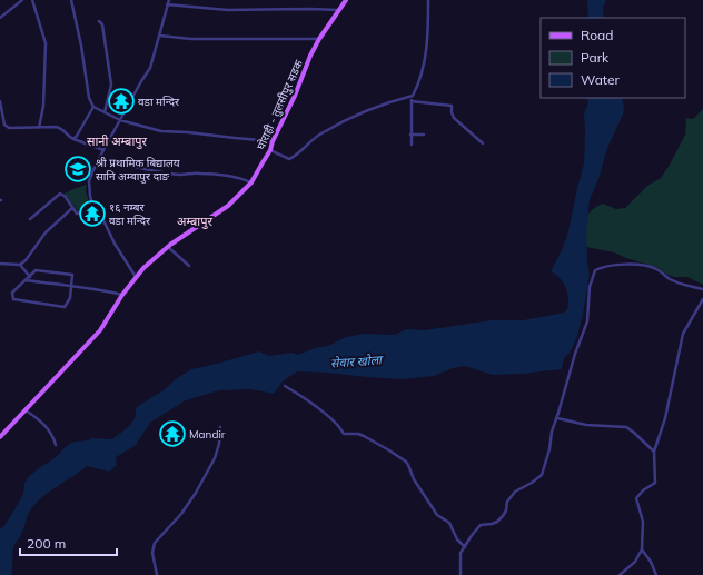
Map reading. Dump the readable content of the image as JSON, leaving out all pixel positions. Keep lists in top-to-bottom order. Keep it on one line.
{"streets":{"main road":["घोराही - तुलसीपुर सडक"]},"districts":["सानी अम्बापुर","अम्बापुर"],"water":["सेवार खोला"],"places":{"temple":["वडा मन्दिर","१६ नम्बर वडा मन्दिर","Mandir"],"school or university":["श्री प्रथामिक बिद्यालय सानि अम्बापुर दाङ"]},"legend":["Road","Park","Water"],"scale_bar":"200 m"}
